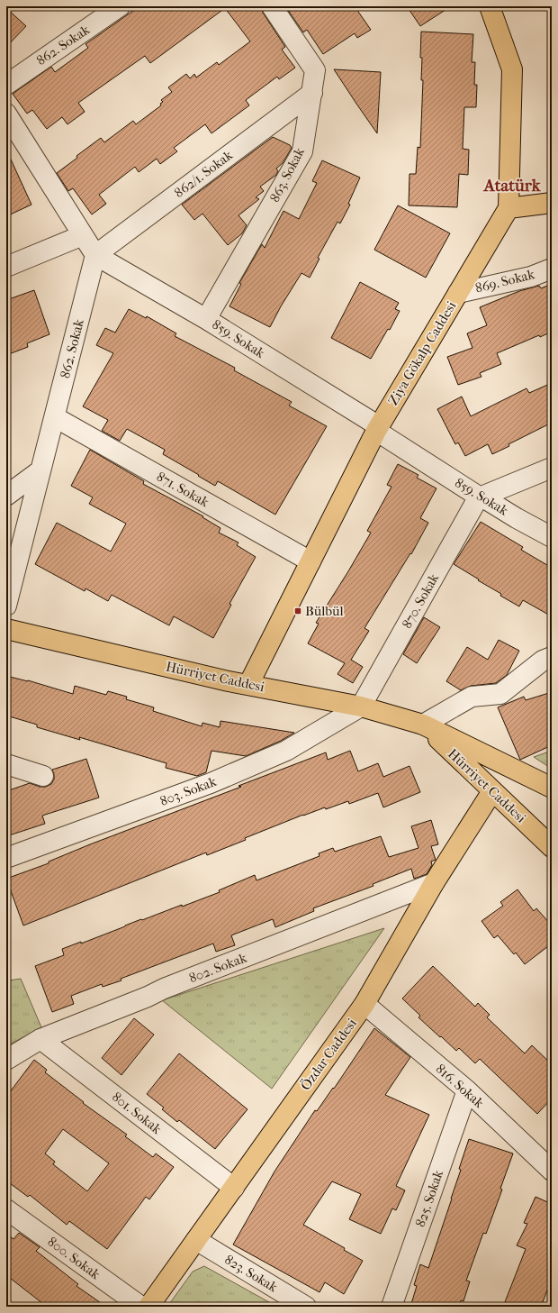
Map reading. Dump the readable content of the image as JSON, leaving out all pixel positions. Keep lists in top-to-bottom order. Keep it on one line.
{"streets":{"main road":["Ziya Gökalp Caddesi","Hürriyet Caddesi","Özdar Caddesi"],"street":["862. Sokak","862/1. Sokak","863. Sokak","869. Sokak","859. Sokak","871. Sokak","870. Sokak","803. Sokak","802. Sokak","816. Sokak","801. Sokak","825. Sokak","800. Sokak","823. Sokak"]},"crossings":[["862. Sokak","862/1. Sokak"],["862. Sokak","859. Sokak"],["862. Sokak","871. Sokak"],["862/1. Sokak","863. Sokak"],["862/1. Sokak","859. Sokak"],["863. Sokak","859. Sokak"],["869. Sokak","Ziya Gökalp Caddesi"],["859. Sokak","Ziya Gökalp Caddesi"],["859. Sokak","870. Sokak"],["Ziya Gökalp Caddesi","871. Sokak"],["Ziya Gökalp Caddesi","Hürriyet Caddesi"],["870. Sokak","Hürriyet Caddesi"],["870. Sokak","803. Sokak"],["Hürriyet Caddesi","803. Sokak"],["Hürriyet Caddesi","Özdar Caddesi"],["802. Sokak","Özdar Caddesi"],["802. Sokak","801. Sokak"],["Özdar Caddesi","816. Sokak"],["Özdar Caddesi","801. Sokak"],["Özdar Caddesi","823. Sokak"],["816. Sokak","825. Sokak"]],"districts":["Atatürk"],"places":{"transit":["Bülbül"]}}
